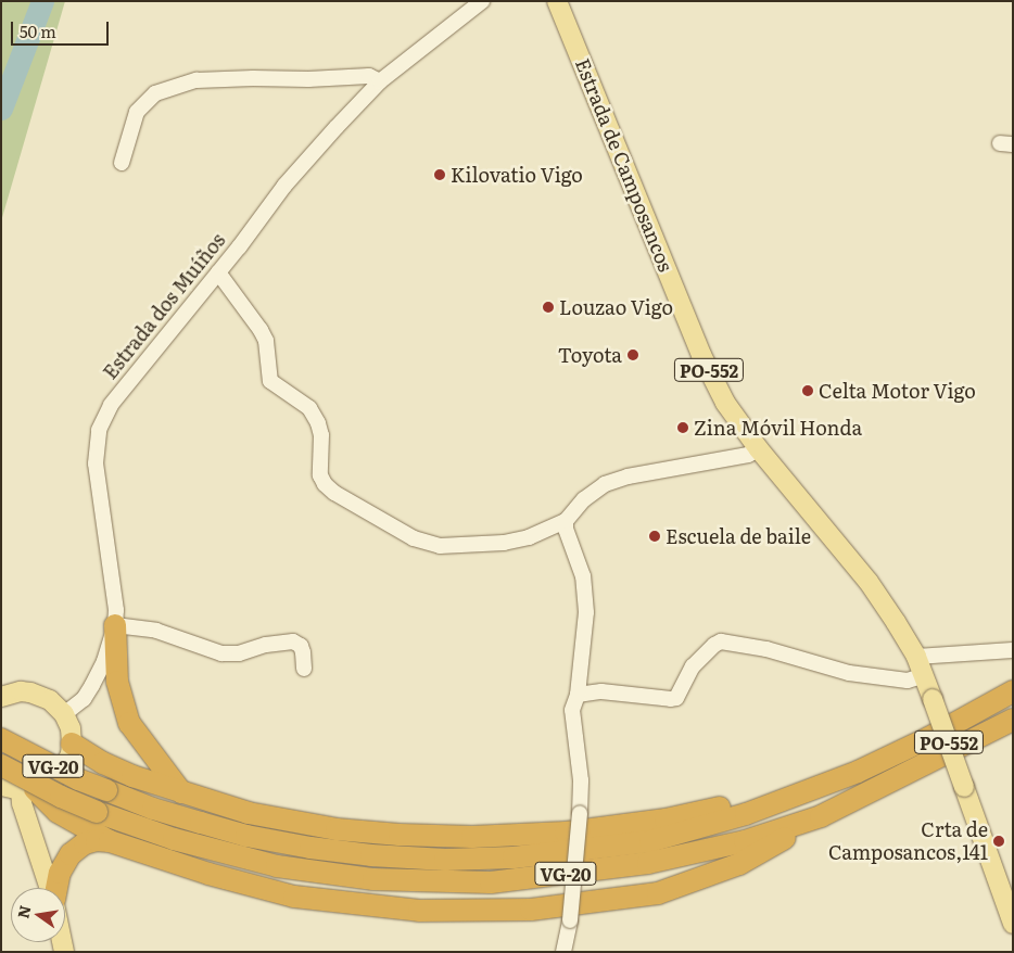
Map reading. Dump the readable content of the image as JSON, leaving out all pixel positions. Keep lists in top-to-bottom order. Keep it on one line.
{"streets":{"highway":["VG-20"],"main road":["Estrada de Camposancos","PO-552"],"street":["Estrada dos Muíños"]},"places":["Kilovatio Vigo","Louzao Vigo","Toyota","Celta Motor Vigo","Zina Móvil Honda","Escuela de baile","Crta de Camposancos,141"],"scale_bar":"50 m","north":"left"}
